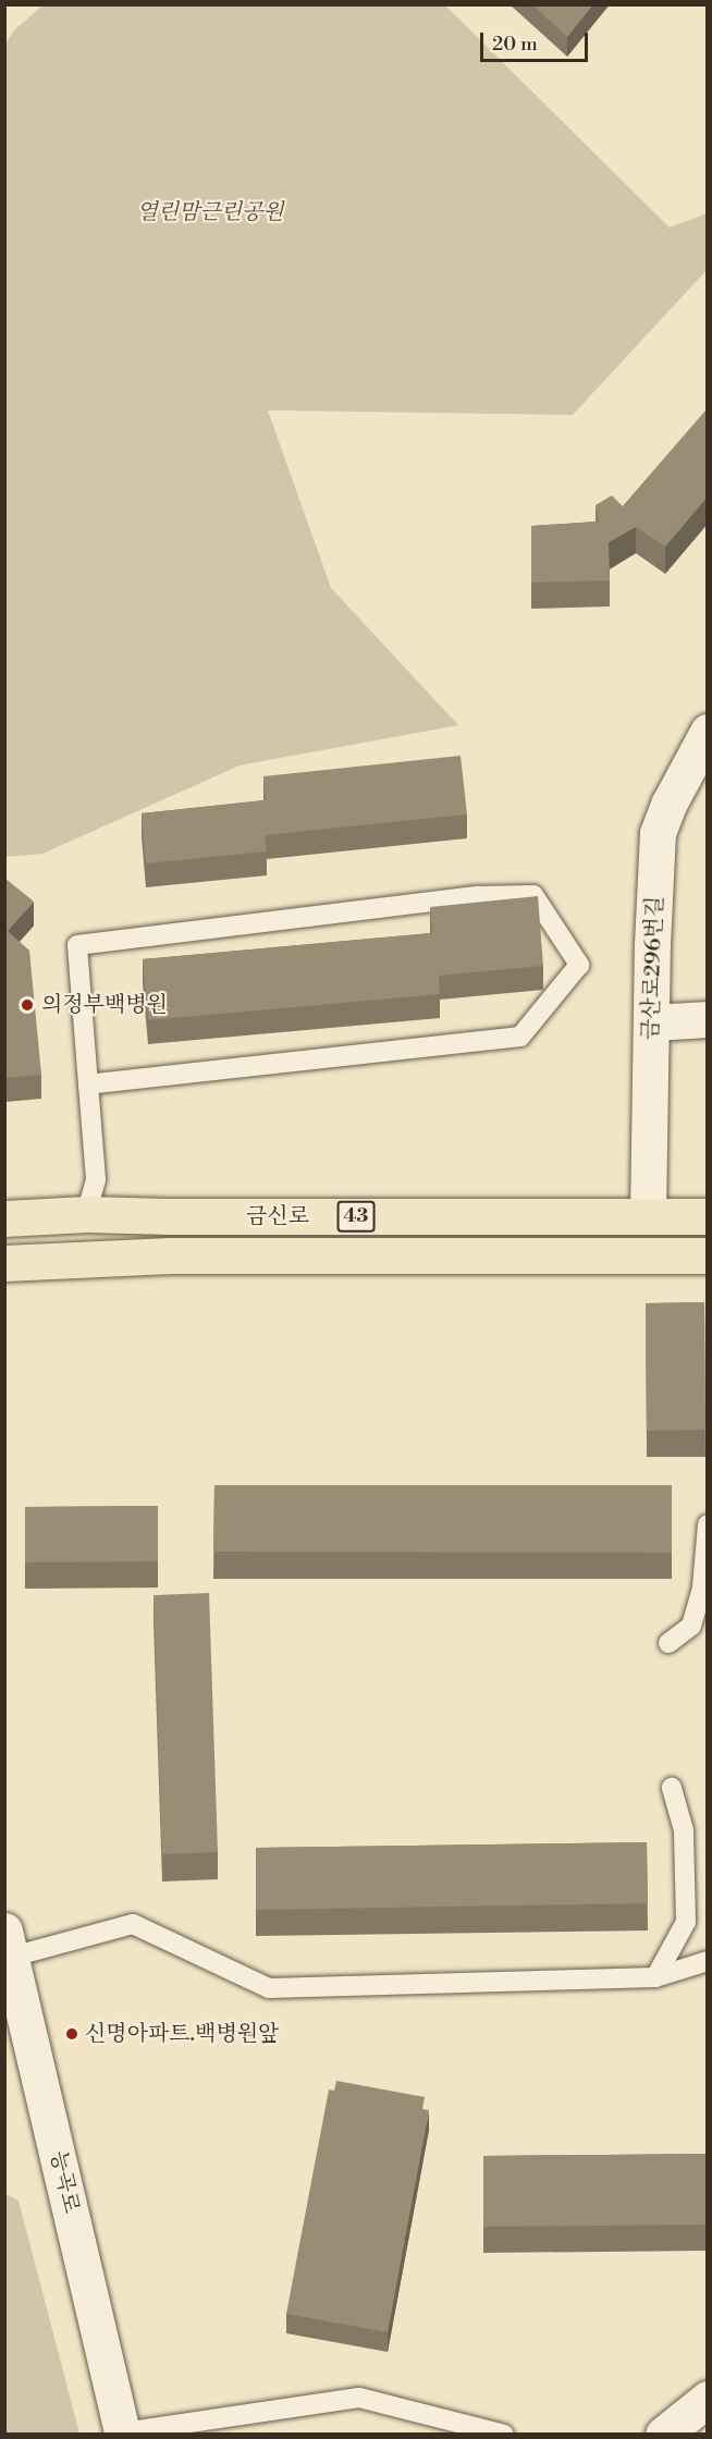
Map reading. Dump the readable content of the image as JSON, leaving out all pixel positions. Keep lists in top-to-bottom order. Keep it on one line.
{"streets":{"main road":["금신로","43"],"street":["금산로296번길","능곡로"]},"crossings":[["금산로296번길","금신로"]],"parks":["열린맘근린공원"],"places":["의정부백병원","신명아파트.백병원앞"],"scale_bar":"20 m"}
